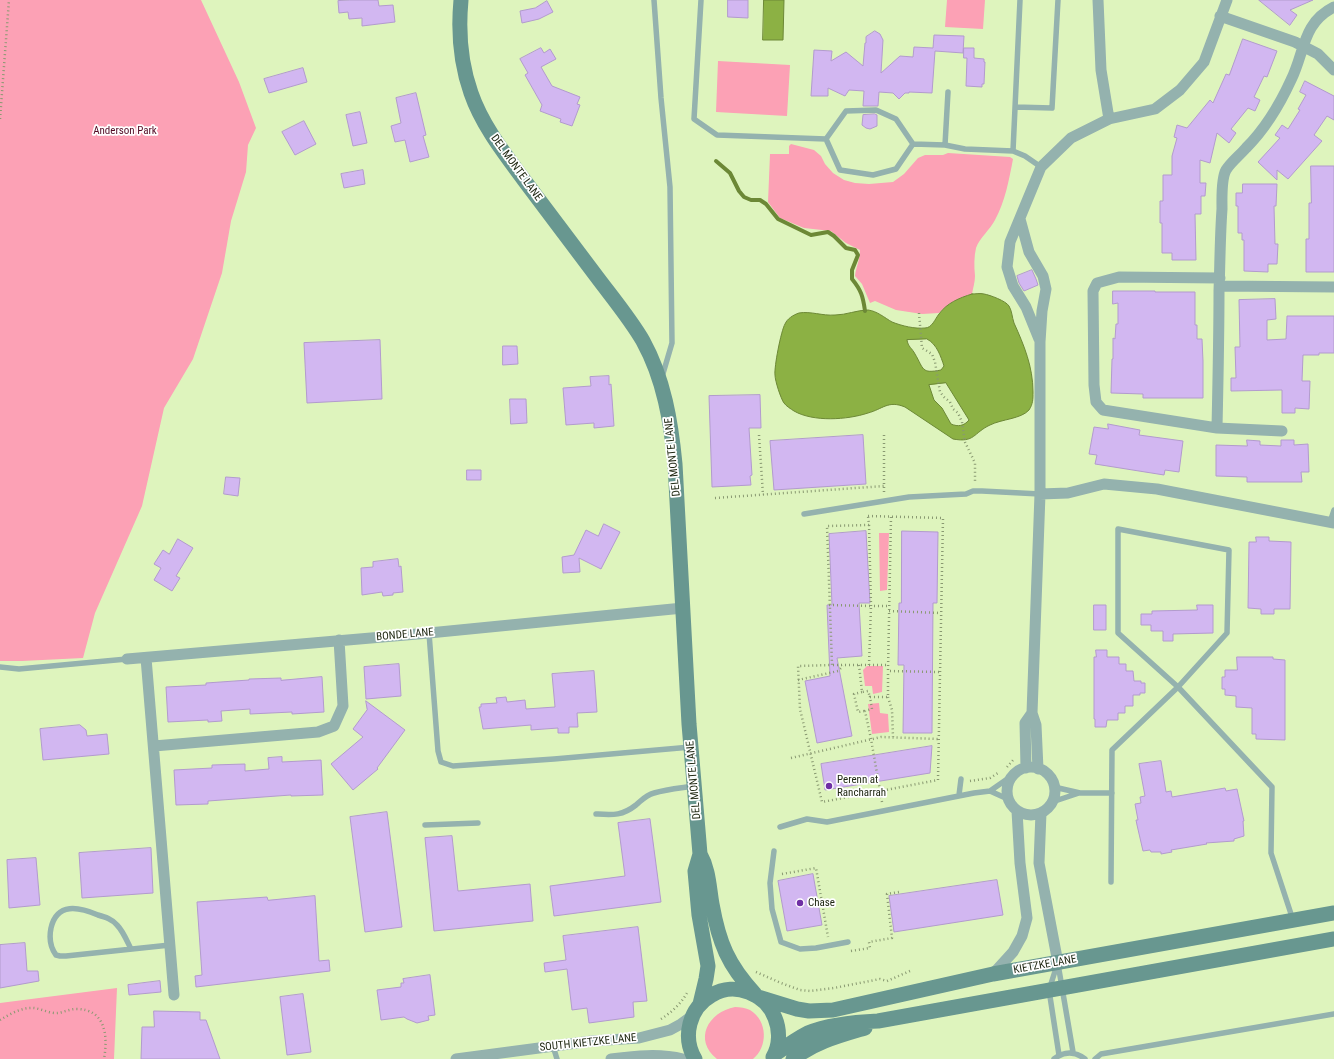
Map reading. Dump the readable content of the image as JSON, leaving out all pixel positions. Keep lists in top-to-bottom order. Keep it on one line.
{"streets":{"main road":["DEL MONTE LANE","KIETZKE LANE"],"street":["BONDE LANE","SOUTH KIETZKE LANE"]},"crossings":[["DEL MONTE LANE","BONDE LANE"],["DEL MONTE LANE","KIETZKE LANE"],["DEL MONTE LANE","SOUTH KIETZKE LANE"],["KIETZKE LANE","SOUTH KIETZKE LANE"]],"parks":["Anderson Park"],"places":["Perenn at Rancharrah","Chase"]}
